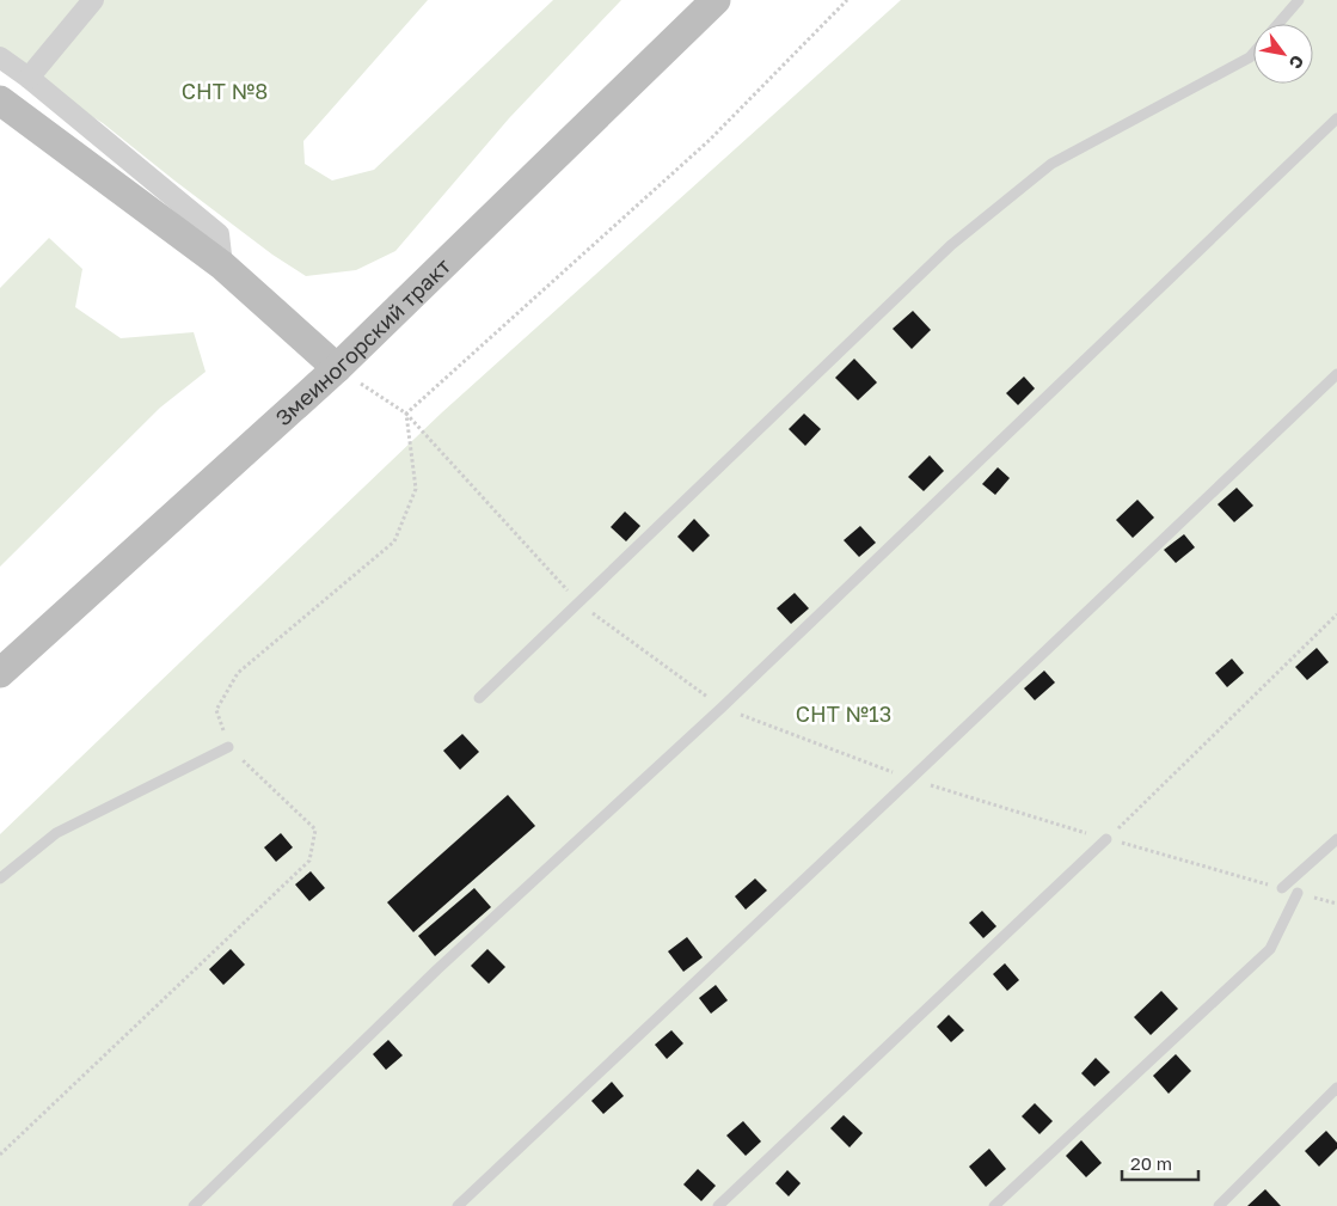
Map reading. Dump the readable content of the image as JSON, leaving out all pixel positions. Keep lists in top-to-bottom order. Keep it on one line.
{"streets":{"main road":["Змеиногорский тракт"]},"parks":["СНТ №8","СНТ №13"],"scale_bar":"20 m","north":"bottom right"}
